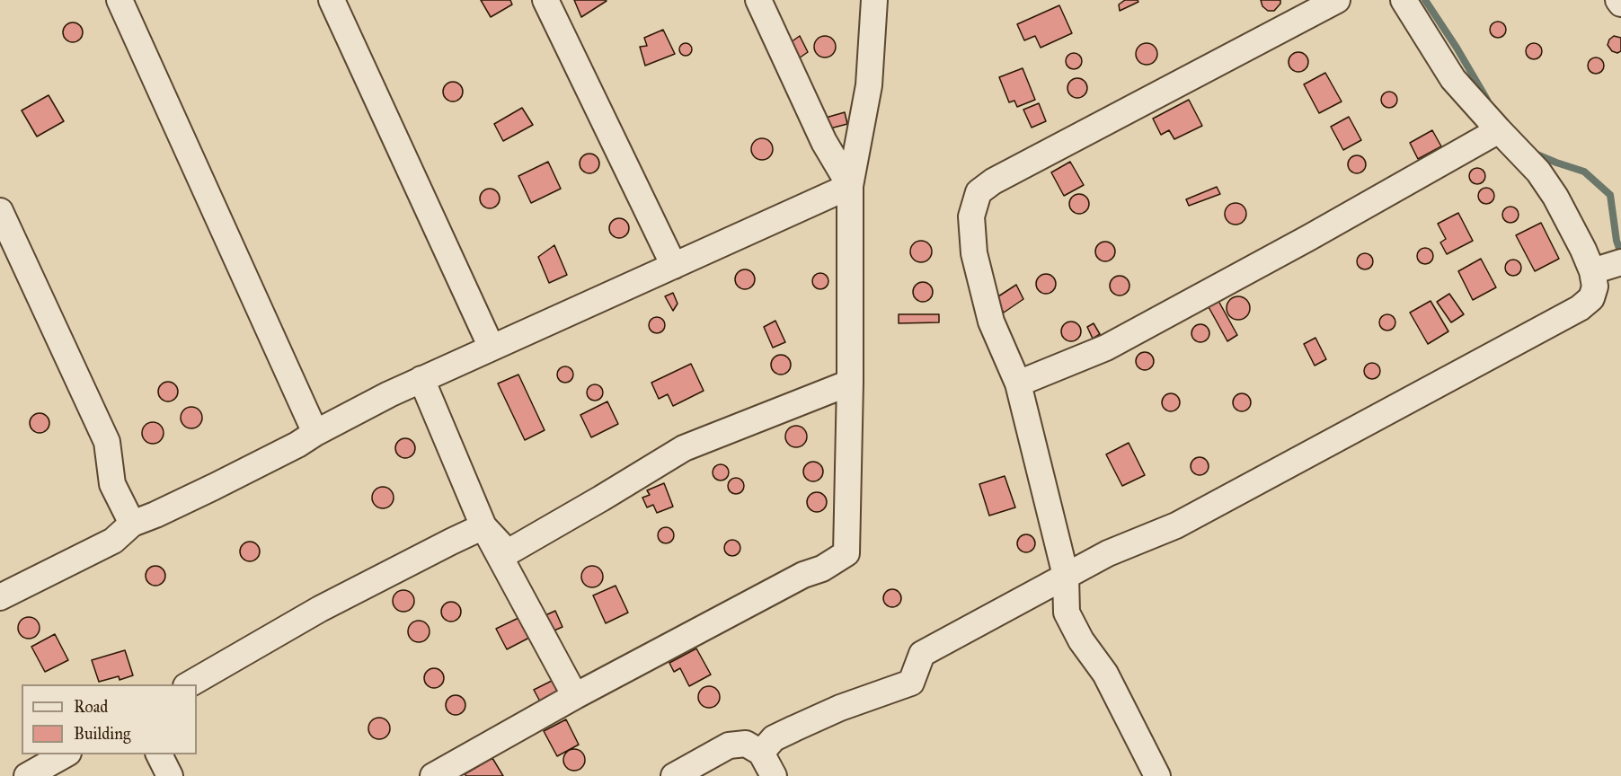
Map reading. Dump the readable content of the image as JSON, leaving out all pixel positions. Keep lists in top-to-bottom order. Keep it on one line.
{"legend":["Road","Building"]}
